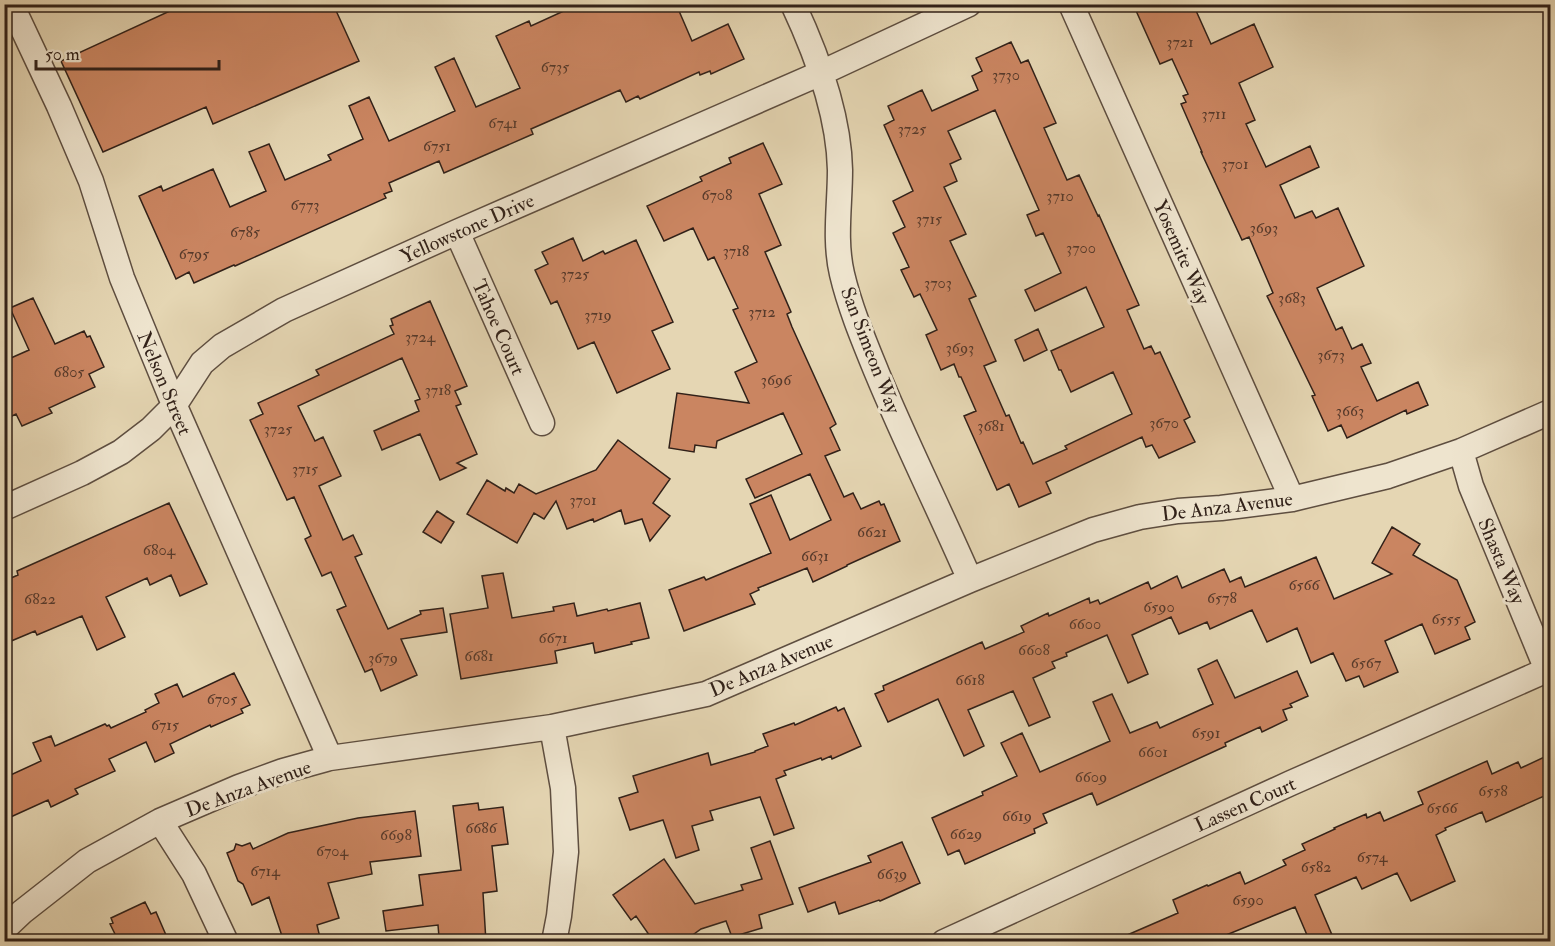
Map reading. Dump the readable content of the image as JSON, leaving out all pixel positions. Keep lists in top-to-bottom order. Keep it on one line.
{"streets":{"street":["Yellowstone Drive","Yosemite Way","Tahoe Court","San Simeon Way","Nelson Street","De Anza Avenue","Shasta Way","Lassen Court"]},"crossings":[["Yellowstone Drive","Tahoe Court"],["Yellowstone Drive","San Simeon Way"],["Yellowstone Drive","Nelson Street"],["Yosemite Way","De Anza Avenue"],["San Simeon Way","De Anza Avenue"],["Nelson Street","De Anza Avenue"],["De Anza Avenue","Shasta Way"],["Shasta Way","Lassen Court"]],"house_numbers":["3721","6735","3730","3711","6741","3725","6751","3701","6708","3710","6773","3715","3693","6785","3700","3718","6795","3725","3703","3683","3712","3719","3724","3693","3673","6805","3696","3718","3663","3670","3681","3725","3715","3701","6621","6804","6631","6566","6578","6822","6590","6555","6600","6671","6608","6681","3679","6567","6618","6705","6715","6591","6601","6609","6558","6566","6619","6686","6629","6698","6704","6574","6582","6714","6639","6590"],"scale_bar":"50 m"}
